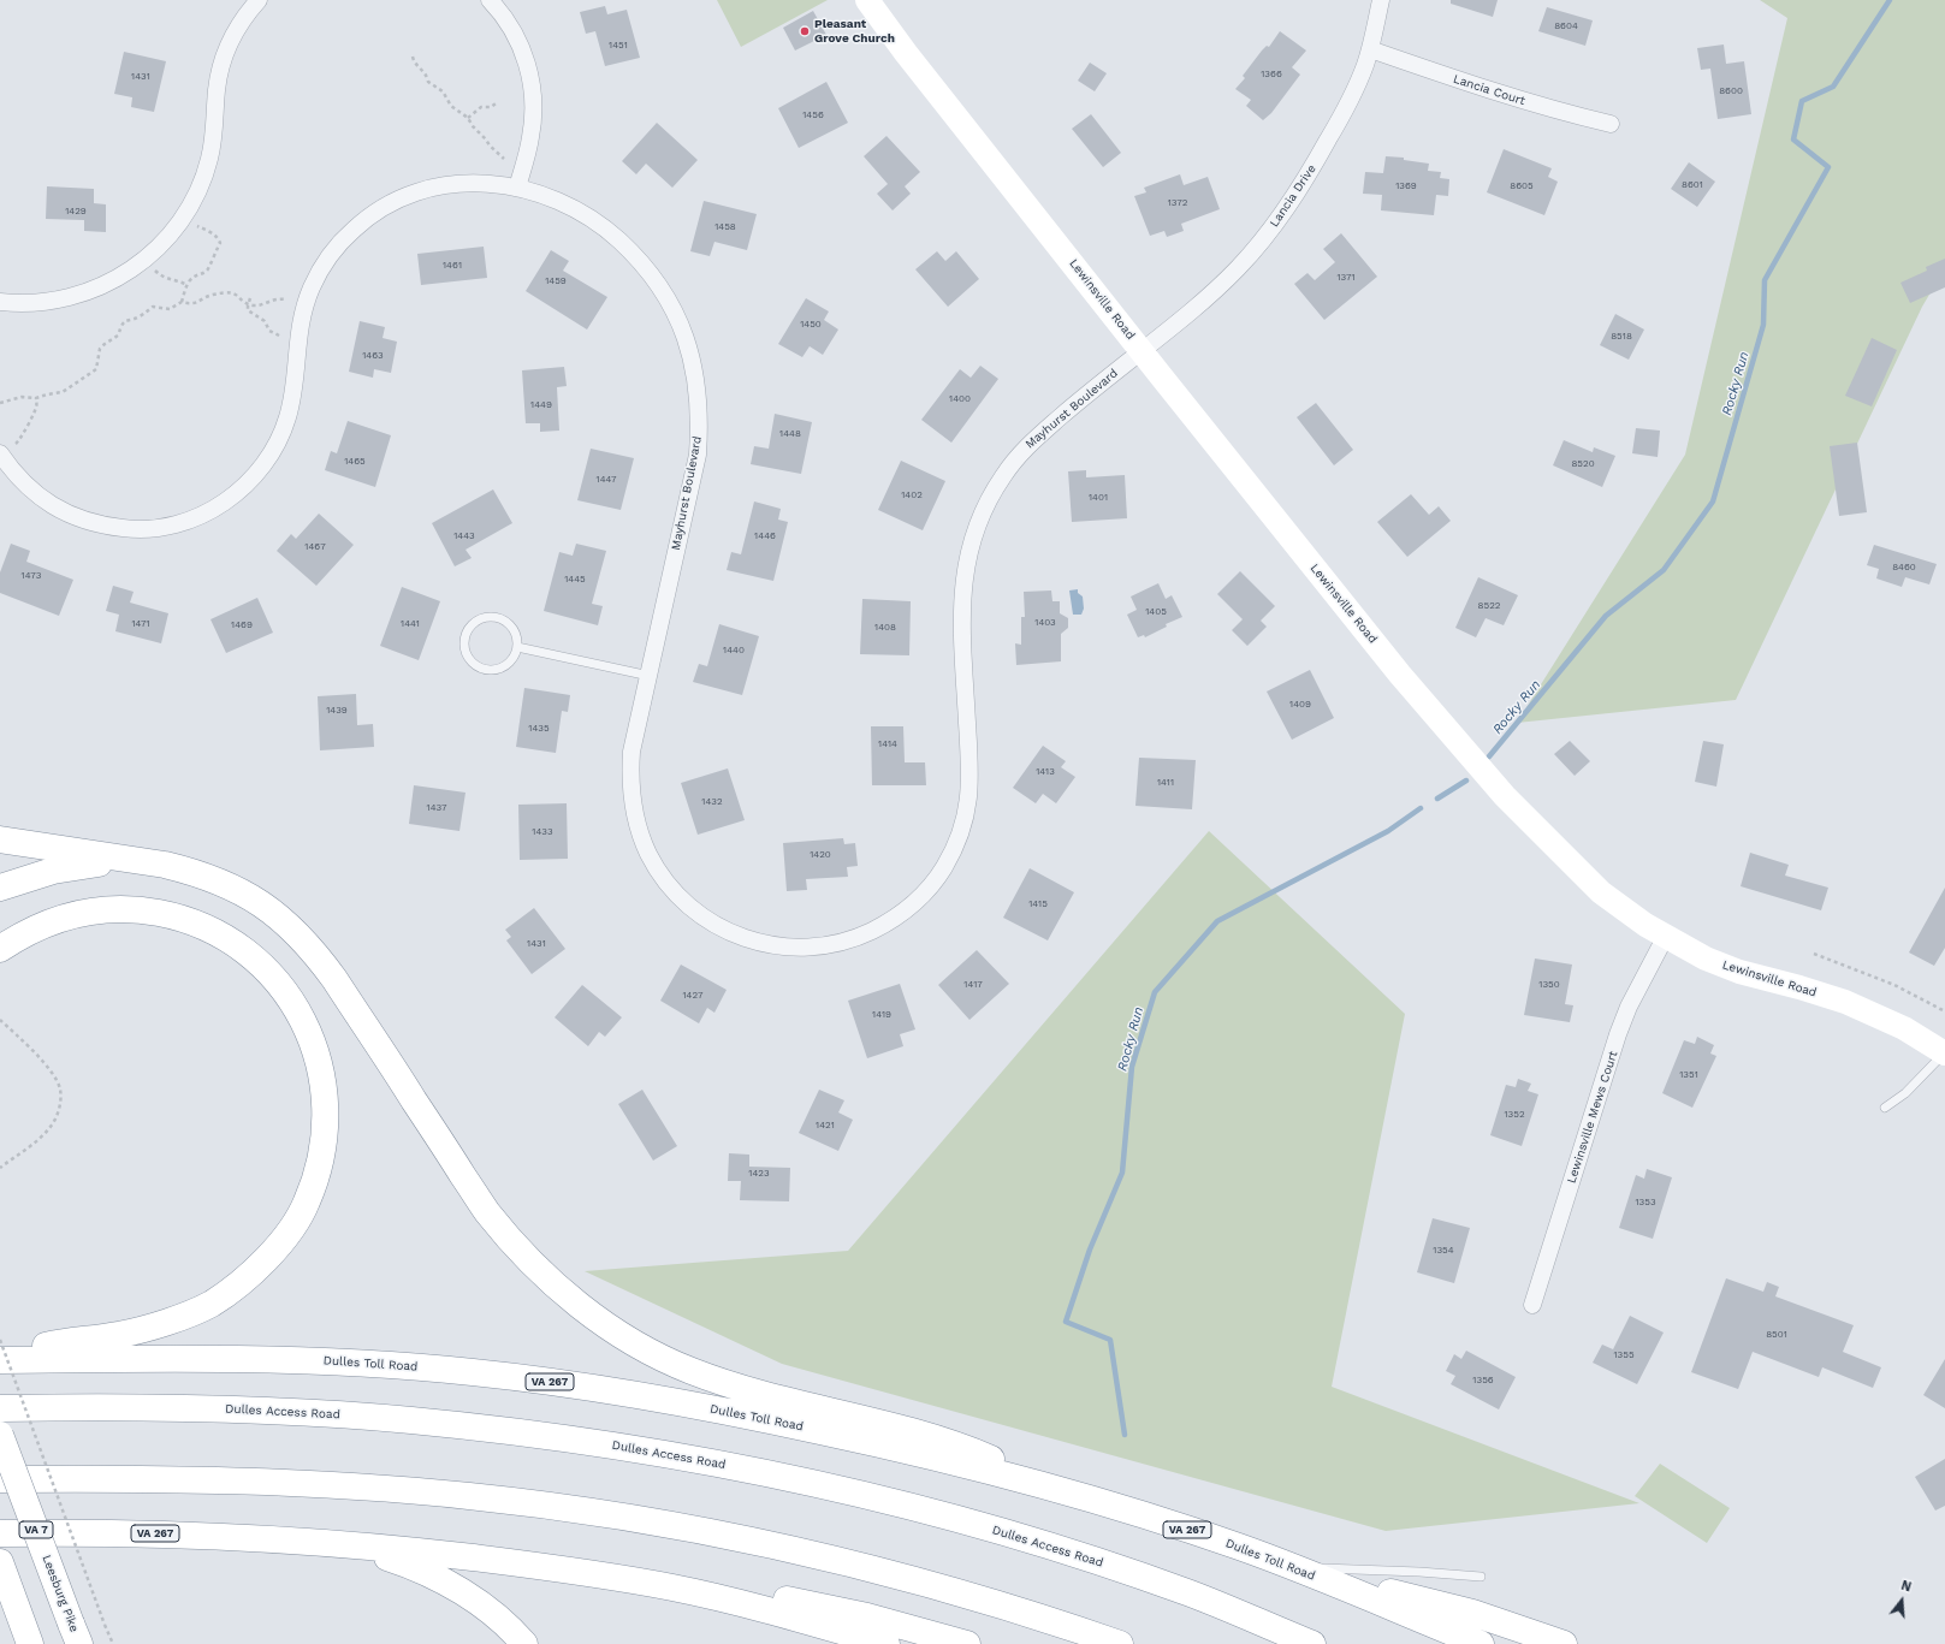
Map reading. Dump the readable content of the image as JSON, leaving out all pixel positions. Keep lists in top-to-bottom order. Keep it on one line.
{"streets":{"highway":["Dulles Toll Road","VA 267","Dulles Access Road","VA 7","Leesburg Pike"],"main road":["Lewinsville Road"],"street":["Lancia Court","Lancia Drive","Mayhurst Boulevard","Lewinsville Mews Court"]},"crossings":[["Lancia Court","Lancia Drive"],["Lancia Drive","Lewinsville Road"],["Lancia Drive","Mayhurst Boulevard"],["Lewinsville Road","Mayhurst Boulevard"],["Lewinsville Road","Lewinsville Mews Court"]],"water":["Rocky Run"],"places":["Pleasant Grove Church"],"house_numbers":["8604","1451","1366","1431","8600","1456","8601","1369","8605","1372","1429","1458","1461","1371","1459","1450","8518","1463","1400","1449","1448","1465","8520","1447","1402","1401","1443","1446","1467","8460","1473","1445","8522","1405","1403","1471","1441","1469","1408","1440","1409","1439","1435","1414","1413","1411","1432","1437","1433","1420","1415","1431","1417","1350","1427","1419","1351","1352","1421","1423","1353","1354","8501","1355","1356"],"north":"top"}
